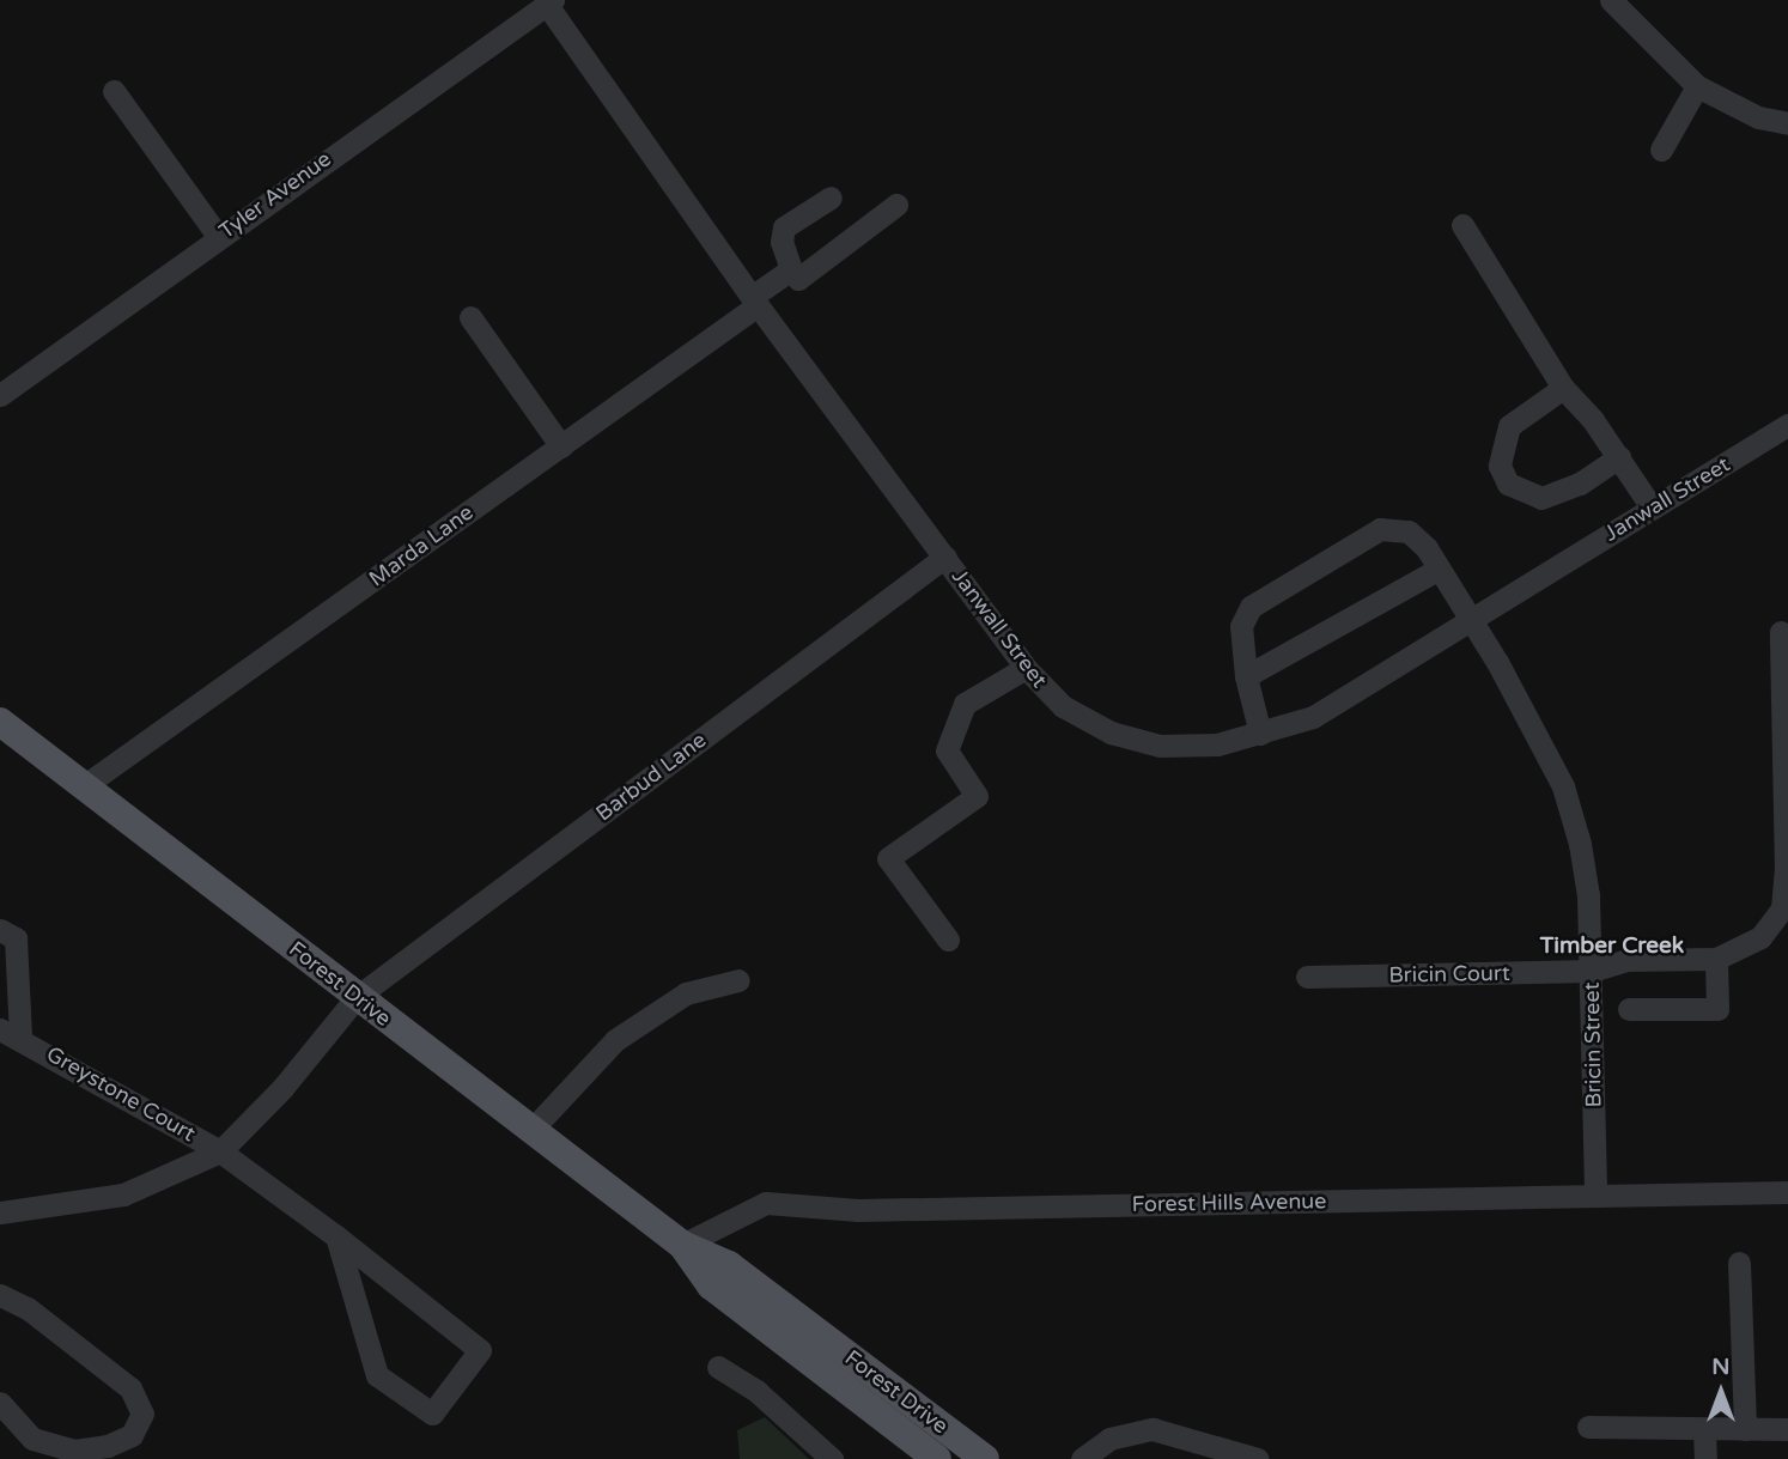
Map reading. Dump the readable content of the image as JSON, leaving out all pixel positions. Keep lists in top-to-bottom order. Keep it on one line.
{"streets":{"main road":["Forest Drive"],"street":["Tyler Avenue","Janwall Street","Marda Lane","Barbud Lane","Bricin Court","Bricin Street","Greystone Court","Forest Hills Avenue"]},"crossings":[["Tyler Avenue","Janwall Street"],["Janwall Street","Marda Lane"],["Janwall Street","Barbud Lane"],["Janwall Street","Bricin Street"],["Marda Lane","Forest Drive"],["Barbud Lane","Forest Drive"],["Barbud Lane","Greystone Court"],["Bricin Court","Bricin Street"],["Forest Drive","Forest Hills Avenue"],["Bricin Street","Forest Hills Avenue"]],"districts":["Timber Creek"],"north":"top"}
